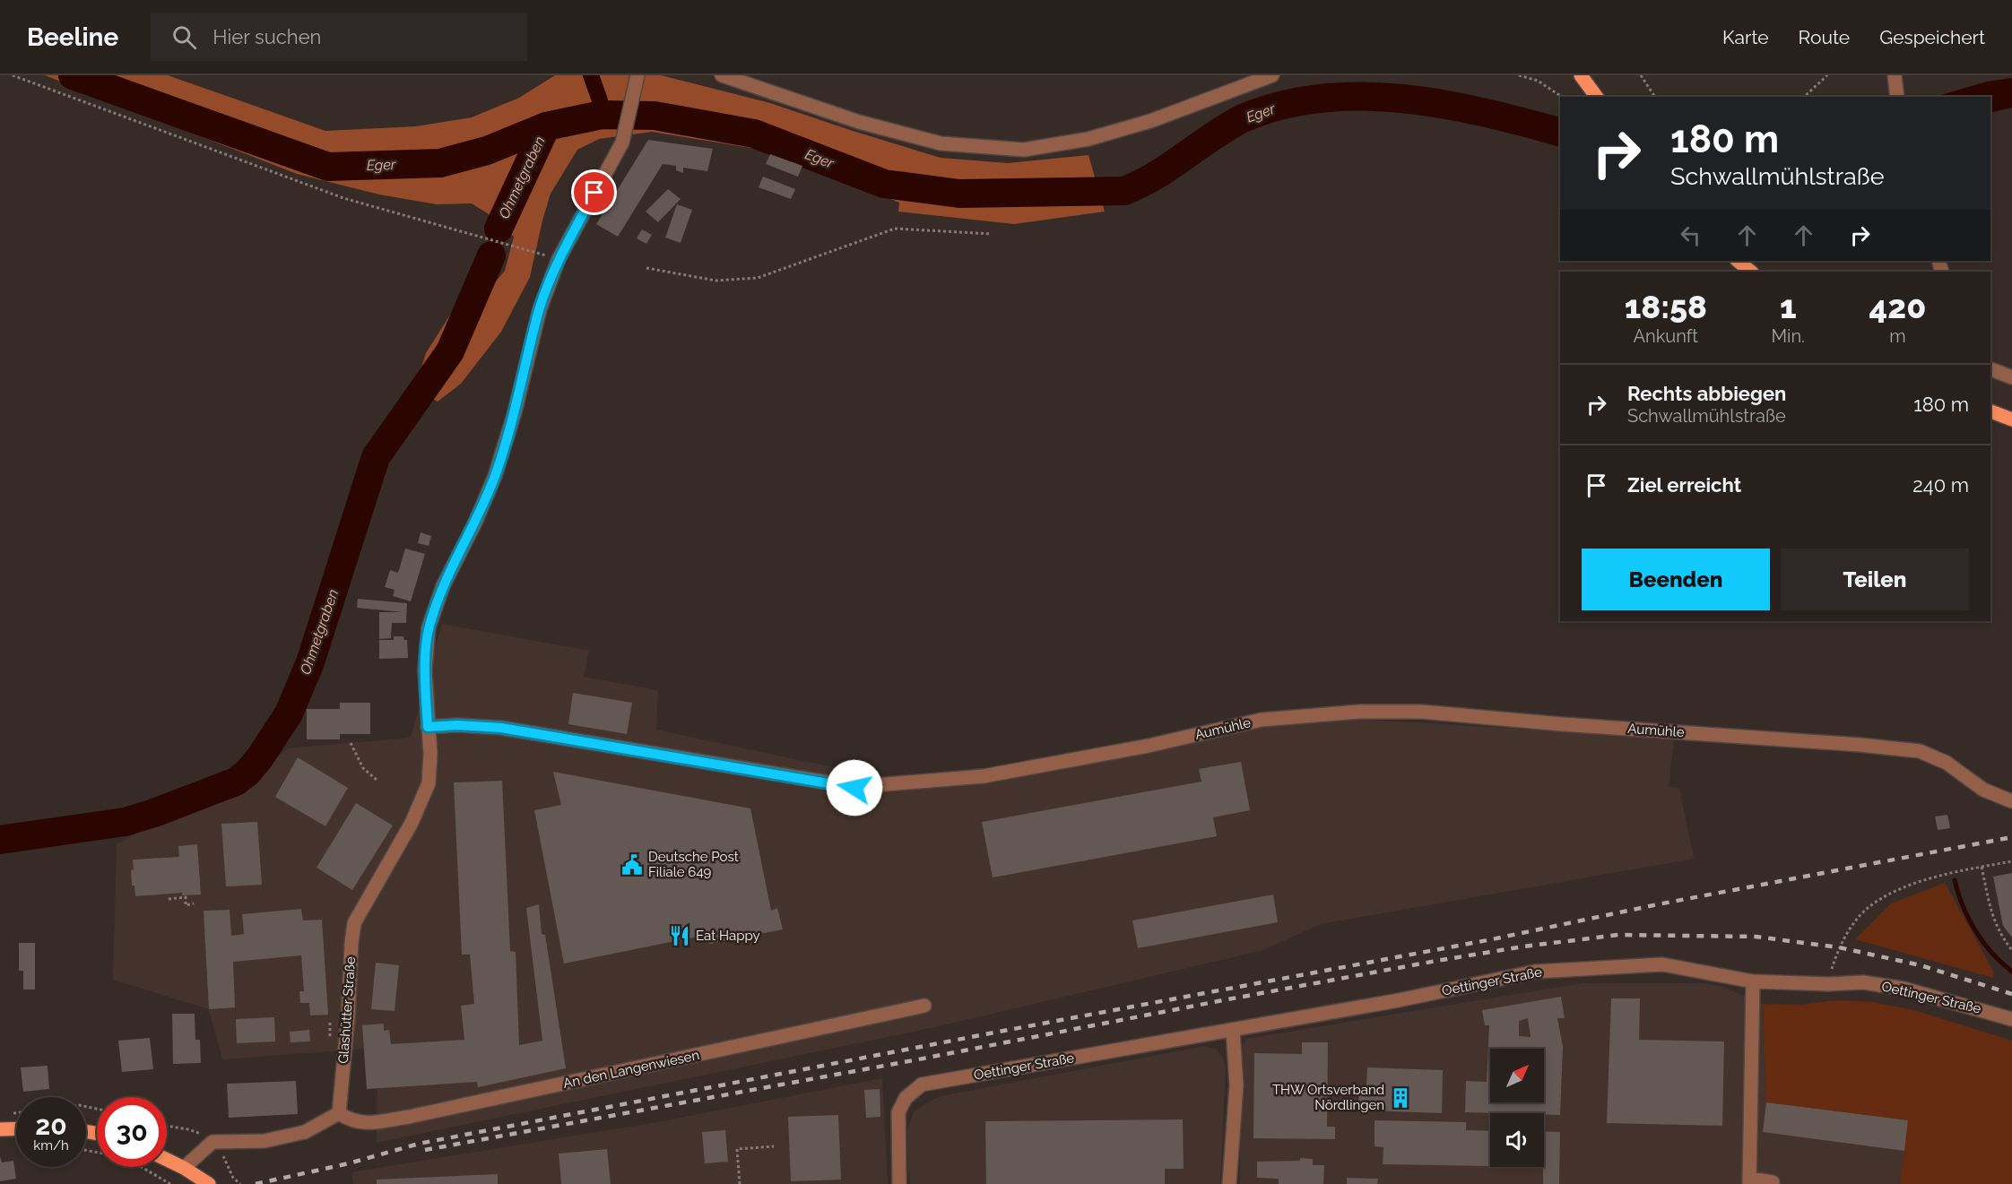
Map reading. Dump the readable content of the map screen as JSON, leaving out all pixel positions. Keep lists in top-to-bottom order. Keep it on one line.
{"streets":{"street":["Aumühle","Oettinger Straße","Glashütter Straße","An den Langenwiesen"]},"crossings":[["Aumühle","Glashütter Straße"],["Glashütter Straße","An den Langenwiesen"]],"water":["Eger","Ohmetgraben"],"places":{"public building":["Deutsche Post Filiale 649"],"restaurant":["Eat Happy"],"building":["THW Ortsverband Nördlingen"]},"north":"top right","page":{"header":"Beeline","search":"Hier suchen","nav":["Karte","Route","Gespeichert"],"turn":["180 m","Schwallmühlstraße"],"eta":["18:58","Ankunft","1","Min.","420","m"],"list":[{"name":"Rechts abbiegen","note":"Schwallmühlstraße","value":"180 m"},{"name":"Ziel erreicht","value":"240 m"}],"buttons":["Beenden","Teilen"],"speed":"20 km/h","limit":"30"}}
